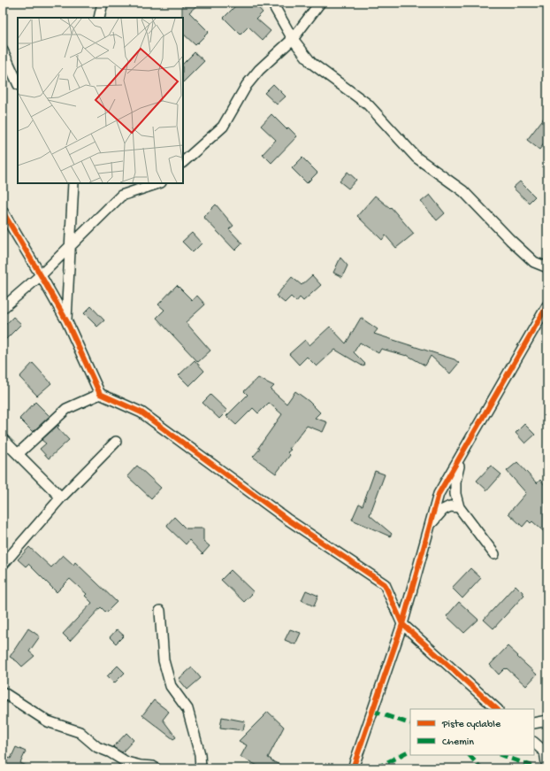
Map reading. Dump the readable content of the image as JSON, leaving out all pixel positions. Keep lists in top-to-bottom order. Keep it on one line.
{"legend":["Piste cyclable","Chemin"]}
